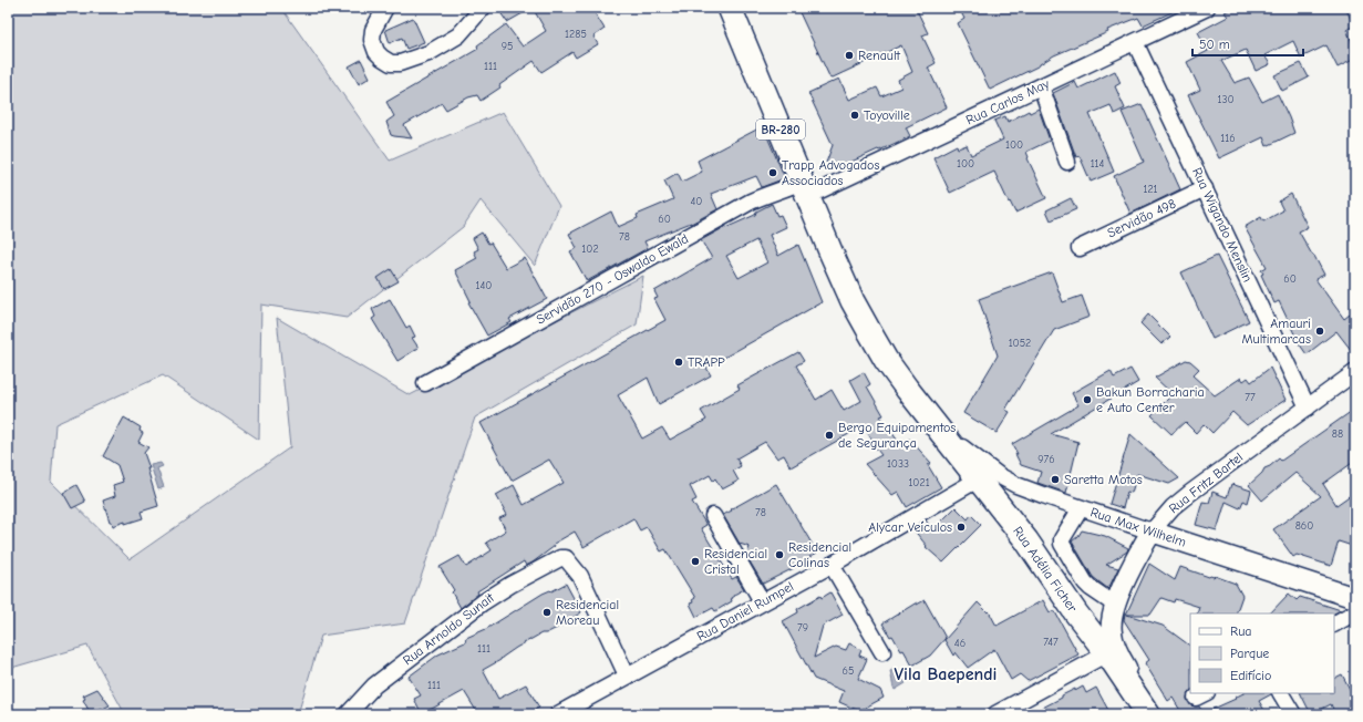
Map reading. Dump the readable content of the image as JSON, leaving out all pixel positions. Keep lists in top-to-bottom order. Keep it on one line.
{"streets":{"highway":["BR-280","Rua Adélia Ficher"],"main road":["Rua Fritz Bartel","Rua Max Wilhelm"],"street":["Rua Carlos May","Servidão 498","Rua Wigando Menslin","Servidão 270 - Oswaldo Ewald","Rua Daniel Rumpel","Rua Arnoldo Sunait"]},"crossings":[["Rua Carlos May","BR-280"],["Rua Carlos May","Rua Wigando Menslin"],["Rua Carlos May","Servidão 270 - Oswaldo Ewald"],["BR-280","Servidão 270 - Oswaldo Ewald"],["BR-280","Rua Max Wilhelm"],["BR-280","Rua Adélia Ficher"],["Servidão 498","Rua Wigando Menslin"],["Rua Wigando Menslin","Rua Fritz Bartel"],["Rua Fritz Bartel","Rua Max Wilhelm"],["Rua Fritz Bartel","Rua Adélia Ficher"],["Rua Max Wilhelm","Rua Adélia Ficher"],["Rua Adélia Ficher","Rua Daniel Rumpel"],["Rua Daniel Rumpel","Rua Arnoldo Sunait"]],"districts":["Vila Baependi"],"places":["Renault","Toyoville","Trapp Advogados Associados","Amauri Multimarcas","TRAPP","Bakun Borracharia e Auto Center","Bergo Equipamentos de Segurança","Saretta Motos","Alycar Veículos","Residencial Colinas","Residencial Cristal","Residencial Moreau"],"house_numbers":["1285","95","111","130","116","100","100","114","121","40","60","78","102","60","140","1052","77","88","976","1033","1021","78","860","79","747","46","111","65","111"],"legend":["Rua","Parque","Edifício"],"scale_bar":"50 m"}
